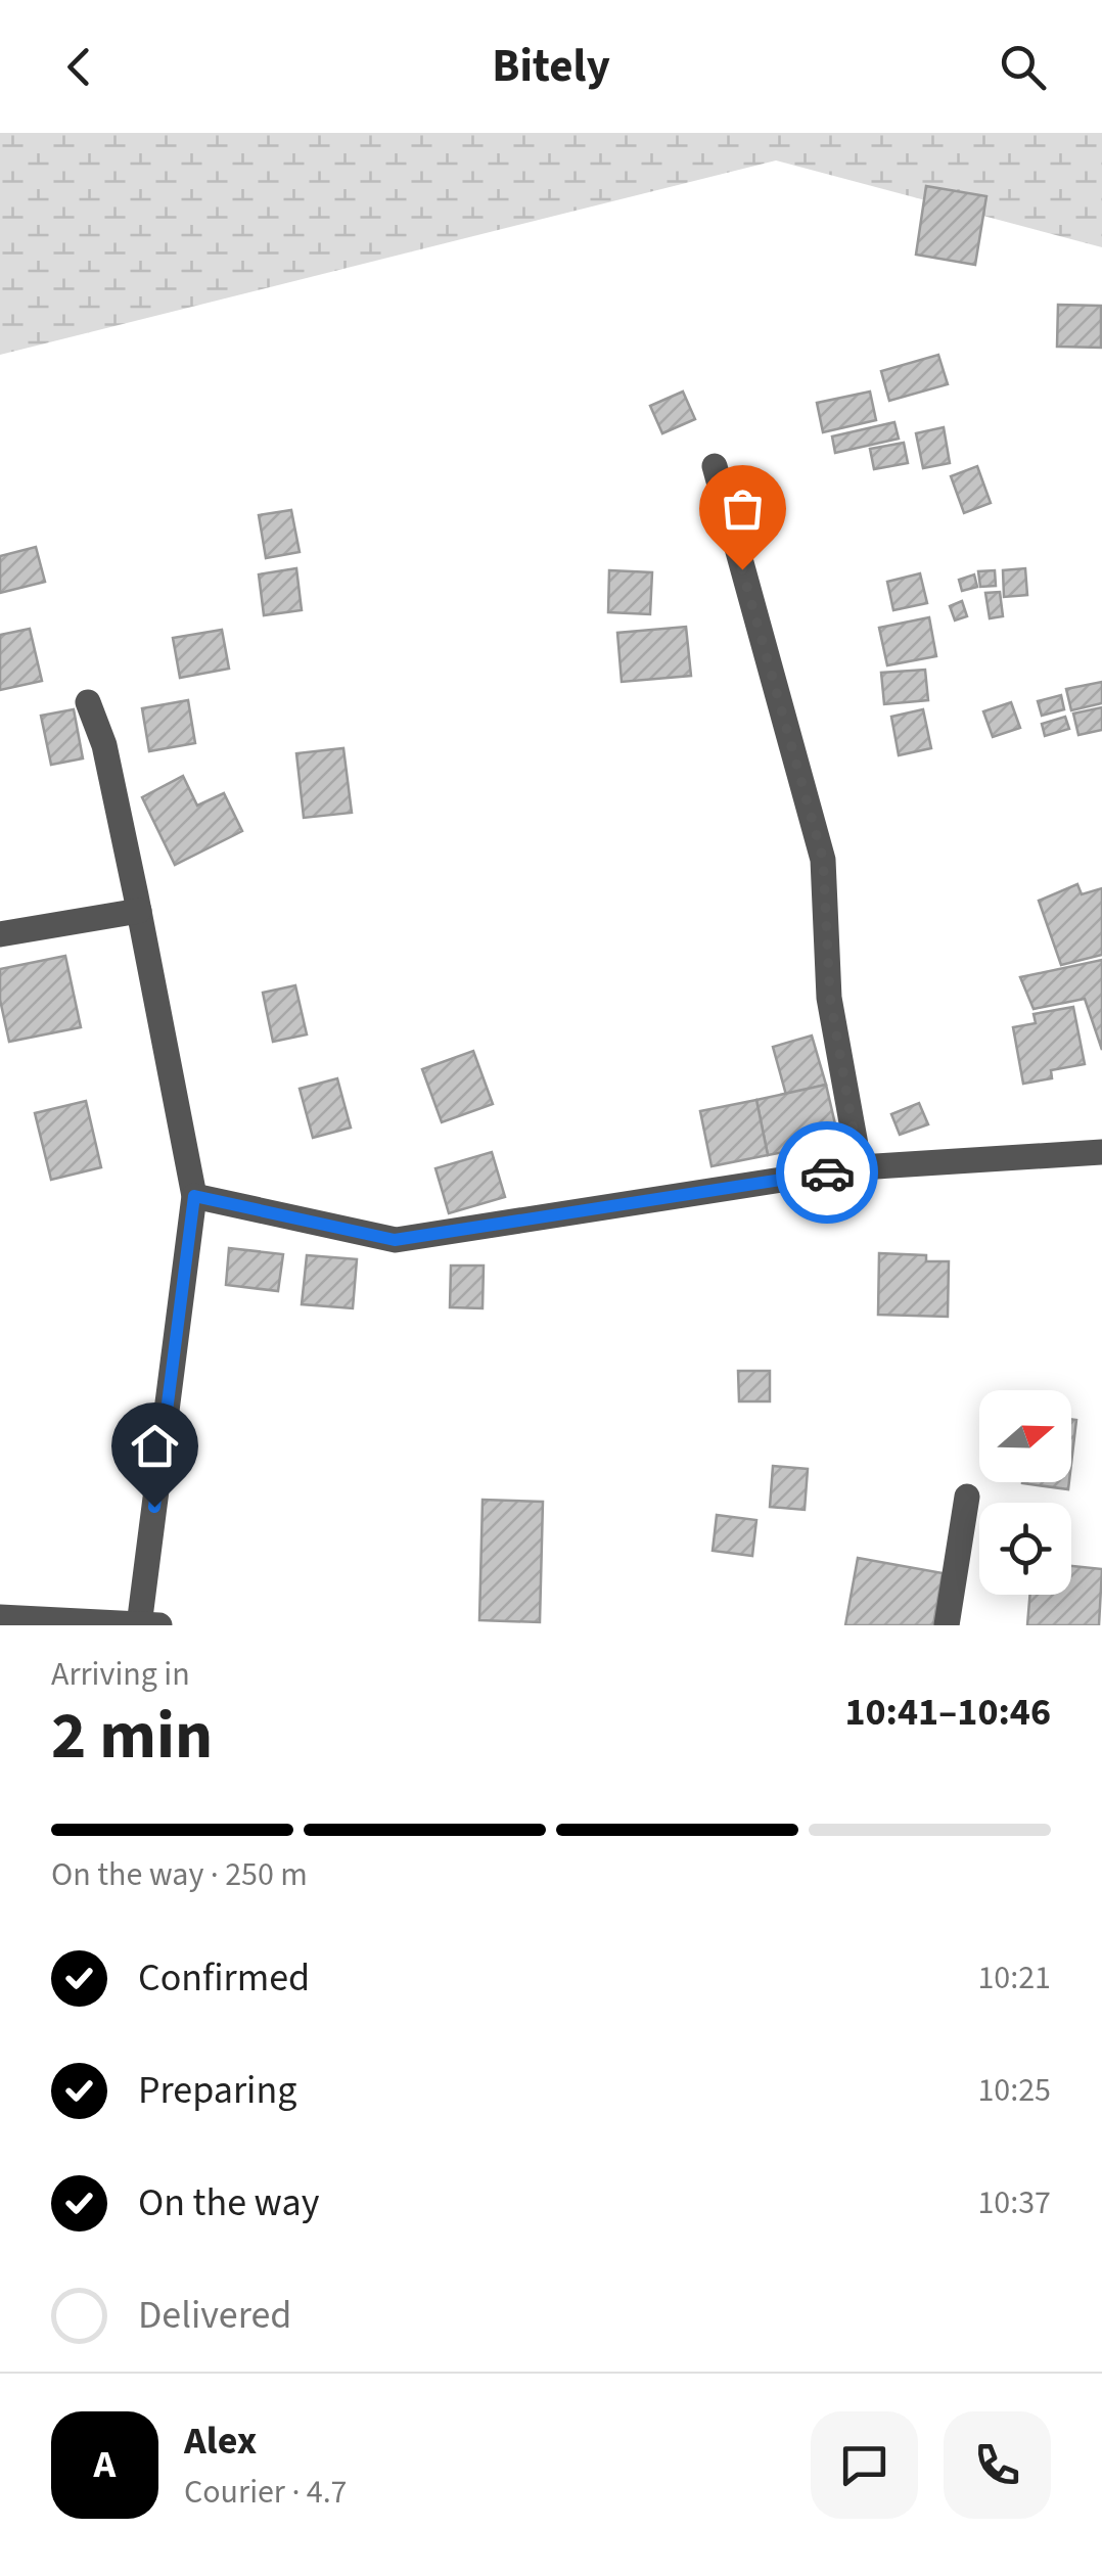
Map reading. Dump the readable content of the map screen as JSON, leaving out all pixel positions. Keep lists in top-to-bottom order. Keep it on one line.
{"north":"right","page":{"header":"Bitely","heading":["2 min","Arriving in","10:41–10:46"],"panel":["Alex","Courier · 4.7"],"bar":"On the way · 250 m","list":[["Confirmed","10:21"],["Preparing","10:25"],["On the way","10:37"],"Delivered"],"round":"A"}}
